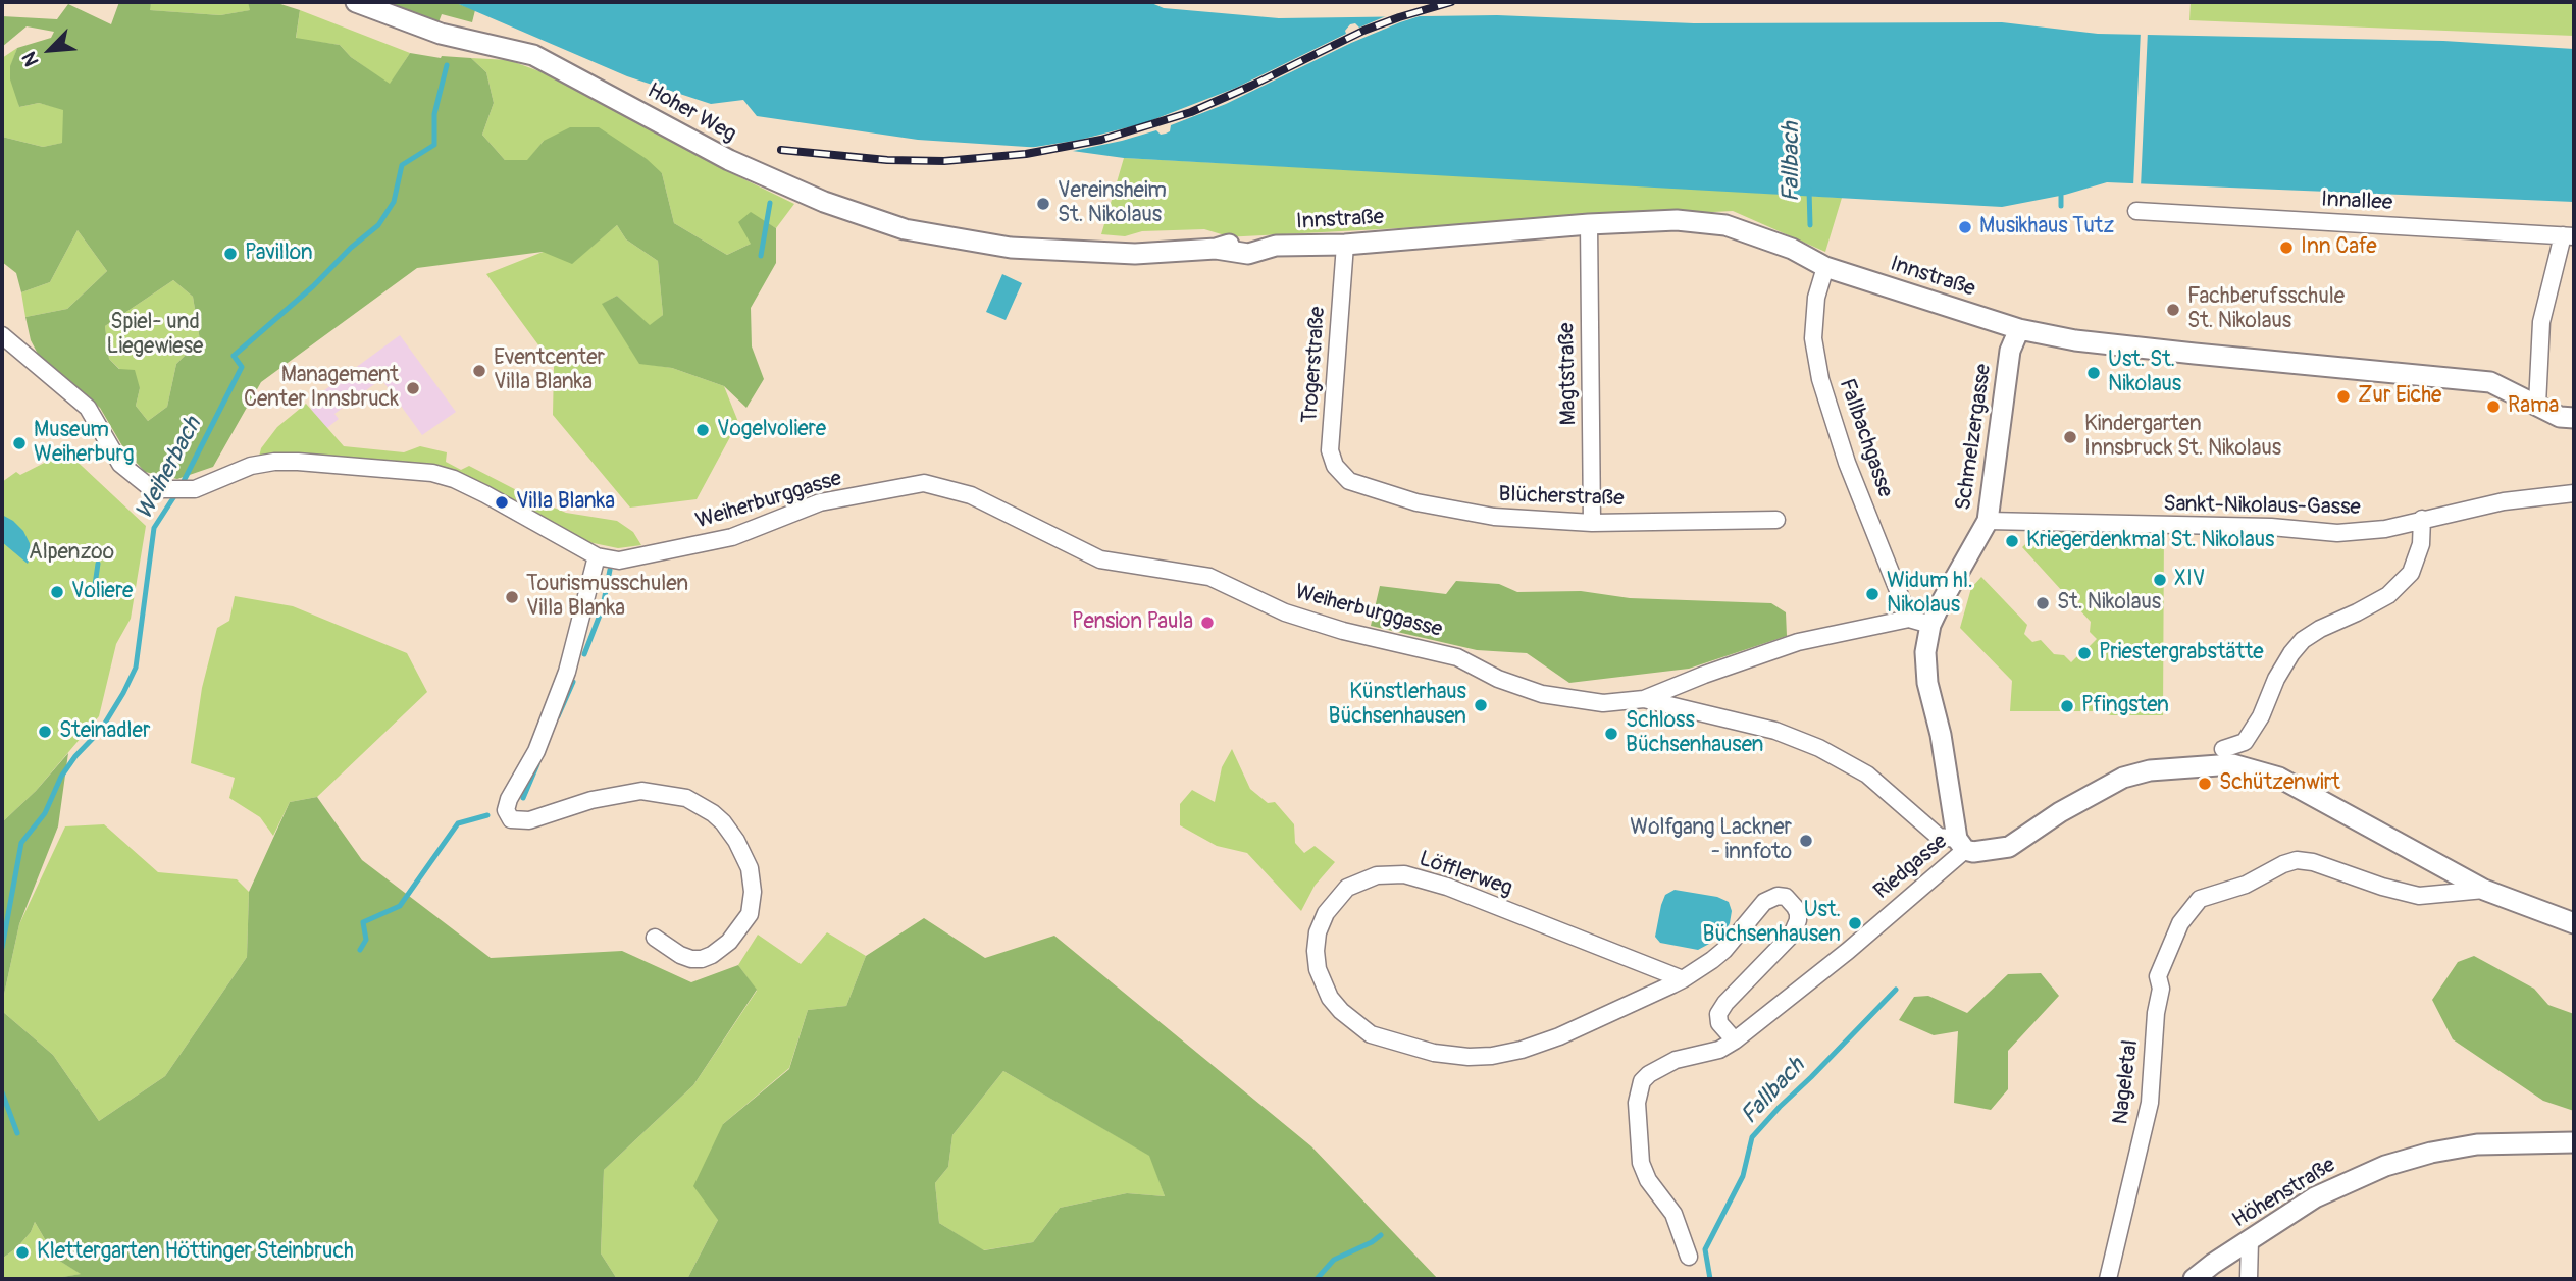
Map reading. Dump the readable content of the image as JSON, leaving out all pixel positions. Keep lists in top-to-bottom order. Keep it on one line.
{"streets":{"street":["Hoher Weg","Innallee","Innstraße","Trogerstraße","Magtstraße","Schmelzergasse","Fallbachgasse","Blücherstraße","Weiherburggasse","Sankt-Nikolaus-Gasse","Riedgasse","Löfflerweg","Nageletal","Höhenstraße"]},"crossings":[["Hoher Weg","Innstraße"],["Innstraße","Trogerstraße"],["Innstraße","Magtstraße"],["Innstraße","Schmelzergasse"],["Innstraße","Fallbachgasse"],["Trogerstraße","Blücherstraße"],["Magtstraße","Blücherstraße"],["Schmelzergasse","Sankt-Nikolaus-Gasse"],["Fallbachgasse","Weiherburggasse"],["Weiherburggasse","Riedgasse"],["Riedgasse","Löfflerweg"],["Riedgasse","Nageletal"]],"water":["Fallbach","Weiherbach"],"parks":["Spiel- und Liegewiese","Alpenzoo"],"places":["Vereinsheim St. Nikolaus","Musikhaus Tutz","Inn Cafe","Pavillon","Fachberufsschule St. Nikolaus","Eventcenter Villa Blanka","Ust. St. Nikolaus","Management Center Innsbruck","Zur Eiche","Rama","Vogelvoliere","Kindergarten Innsbruck St. Nikolaus","Museum Weiherburg","Villa Blanka","Kriegerdenkmal St. Nikolaus","XIV","Voliere","Widum hl. Nikolaus","Tourismusschulen Villa Blanka","St. Nikolaus","Pension Paula","Priestergrabstätte","Künstlerhaus Büchsenhausen","Pfingsten","Steinadler","Schloss Büchsenhausen","Schützenwirt","Wolfgang Lackner - innfoto","Ust. Büchsenhausen","Klettergarten Höttinger Steinbruch"],"north":"bottom left"}
